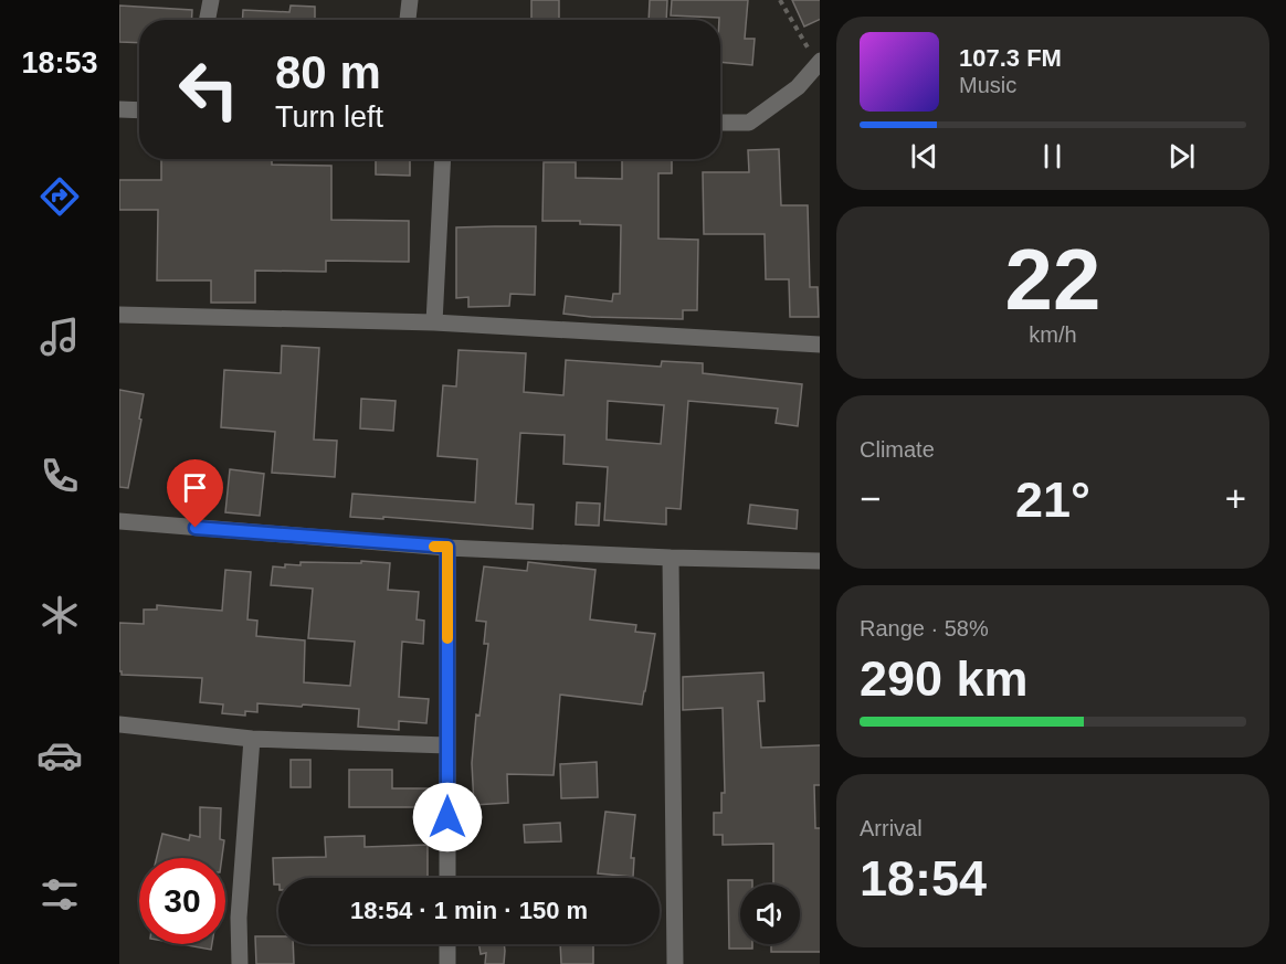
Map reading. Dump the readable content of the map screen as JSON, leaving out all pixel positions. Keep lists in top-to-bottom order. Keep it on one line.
{"page":{"tabs":"18:53","turn":["80 m","Turn left"],"song":["107.3 FM","Music"],"tile":[["22","km/h"],"Climate",["Range · 58%","290 km"],["Arrival","18:54"]],"heat":["−","21°","+"],"limit":"30","trip":"18:54 · 1 min · 150 m"}}
